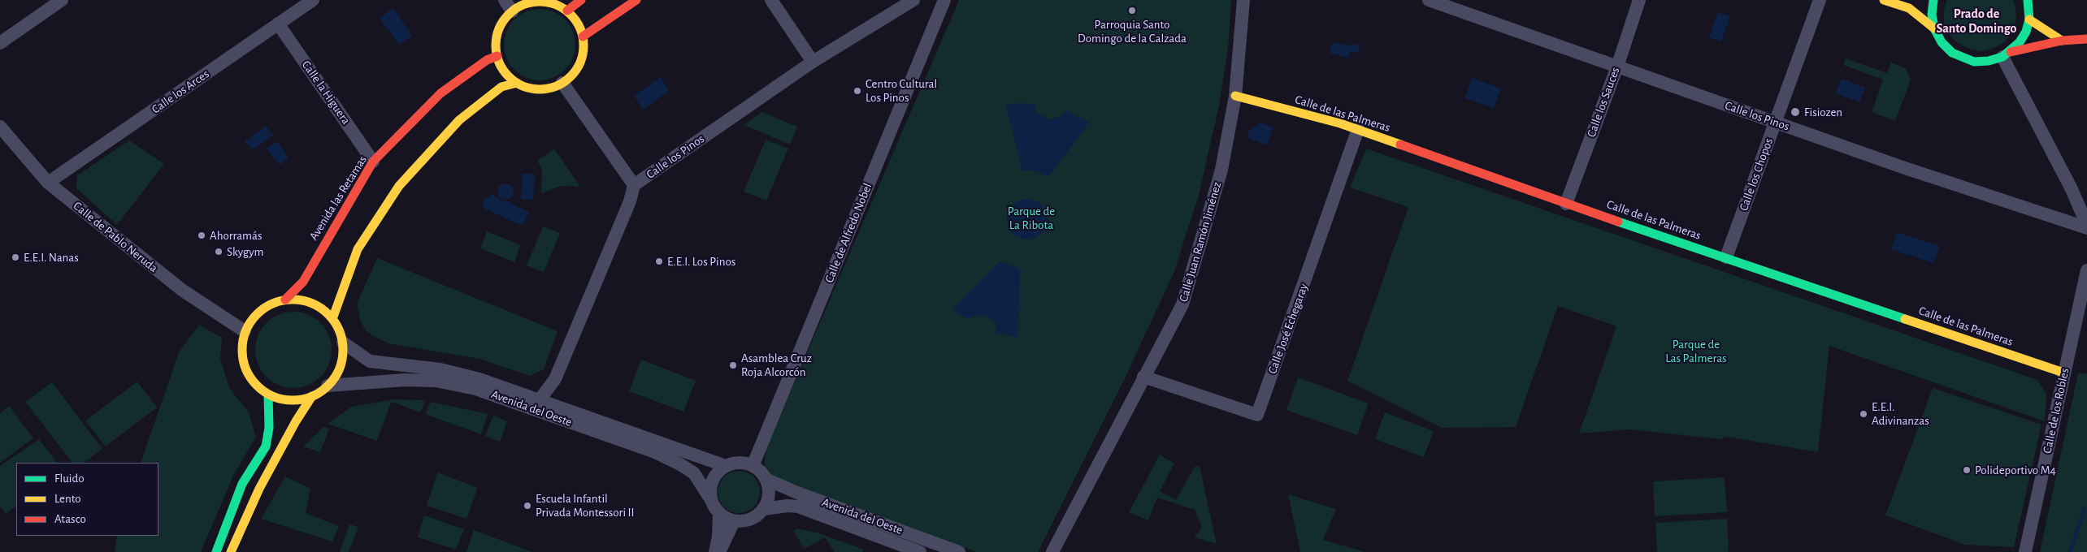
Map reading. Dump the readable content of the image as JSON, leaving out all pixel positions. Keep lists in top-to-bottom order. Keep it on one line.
{"streets":{"street":["Calle los Arces","Calle la Higuera","Calle los Sauces","Calle de las Palmeras","Calle los Pinos","Calle los Chopos","Avenida las Retamas","Calle de Alfredo Nobel","Calle de Pablo Neruda","Calle Juan Ramón Jiménez","Calle José Echegaray","Avenida del Oeste","Calle de los Robles"]},"crossings":[["Calle los Arces","Calle la Higuera"],["Calle los Arces","Calle de Pablo Neruda"],["Calle la Higuera","Avenida las Retamas"],["Calle los Sauces","Calle de las Palmeras"],["Calle los Sauces","Calle los Pinos"],["Calle de las Palmeras","Calle los Chopos"],["Calle de las Palmeras","Calle Juan Ramón Jiménez"],["Calle de las Palmeras","Calle José Echegaray"],["Calle de las Palmeras","Calle de los Robles"],["Calle los Pinos","Calle los Chopos"],["Calle los Pinos","Avenida del Oeste"],["Avenida las Retamas","Calle de Pablo Neruda"],["Avenida las Retamas","Avenida del Oeste"],["Calle de Alfredo Nobel","Avenida del Oeste"],["Calle de Pablo Neruda","Avenida del Oeste"],["Calle Juan Ramón Jiménez","Calle José Echegaray"]],"districts":["Prado de Santo Domingo"],"parks":["Parque de La Ribota","Parque de Las Palmeras"],"places":["Parroquia Santo Domingo de la Calzada","Centro Cultural Los Pinos","Fisiozen","Ahorramás","Skygym","E.E.I. Nanas","E.E.I. Los Pinos","Asamblea Cruz Roja Alcorcón","E.E.I. Adivinanzas","Polideportivo M4","Escuela Infantil Privada Montessori II"],"legend":["Fluido","Lento","Atasco"]}
